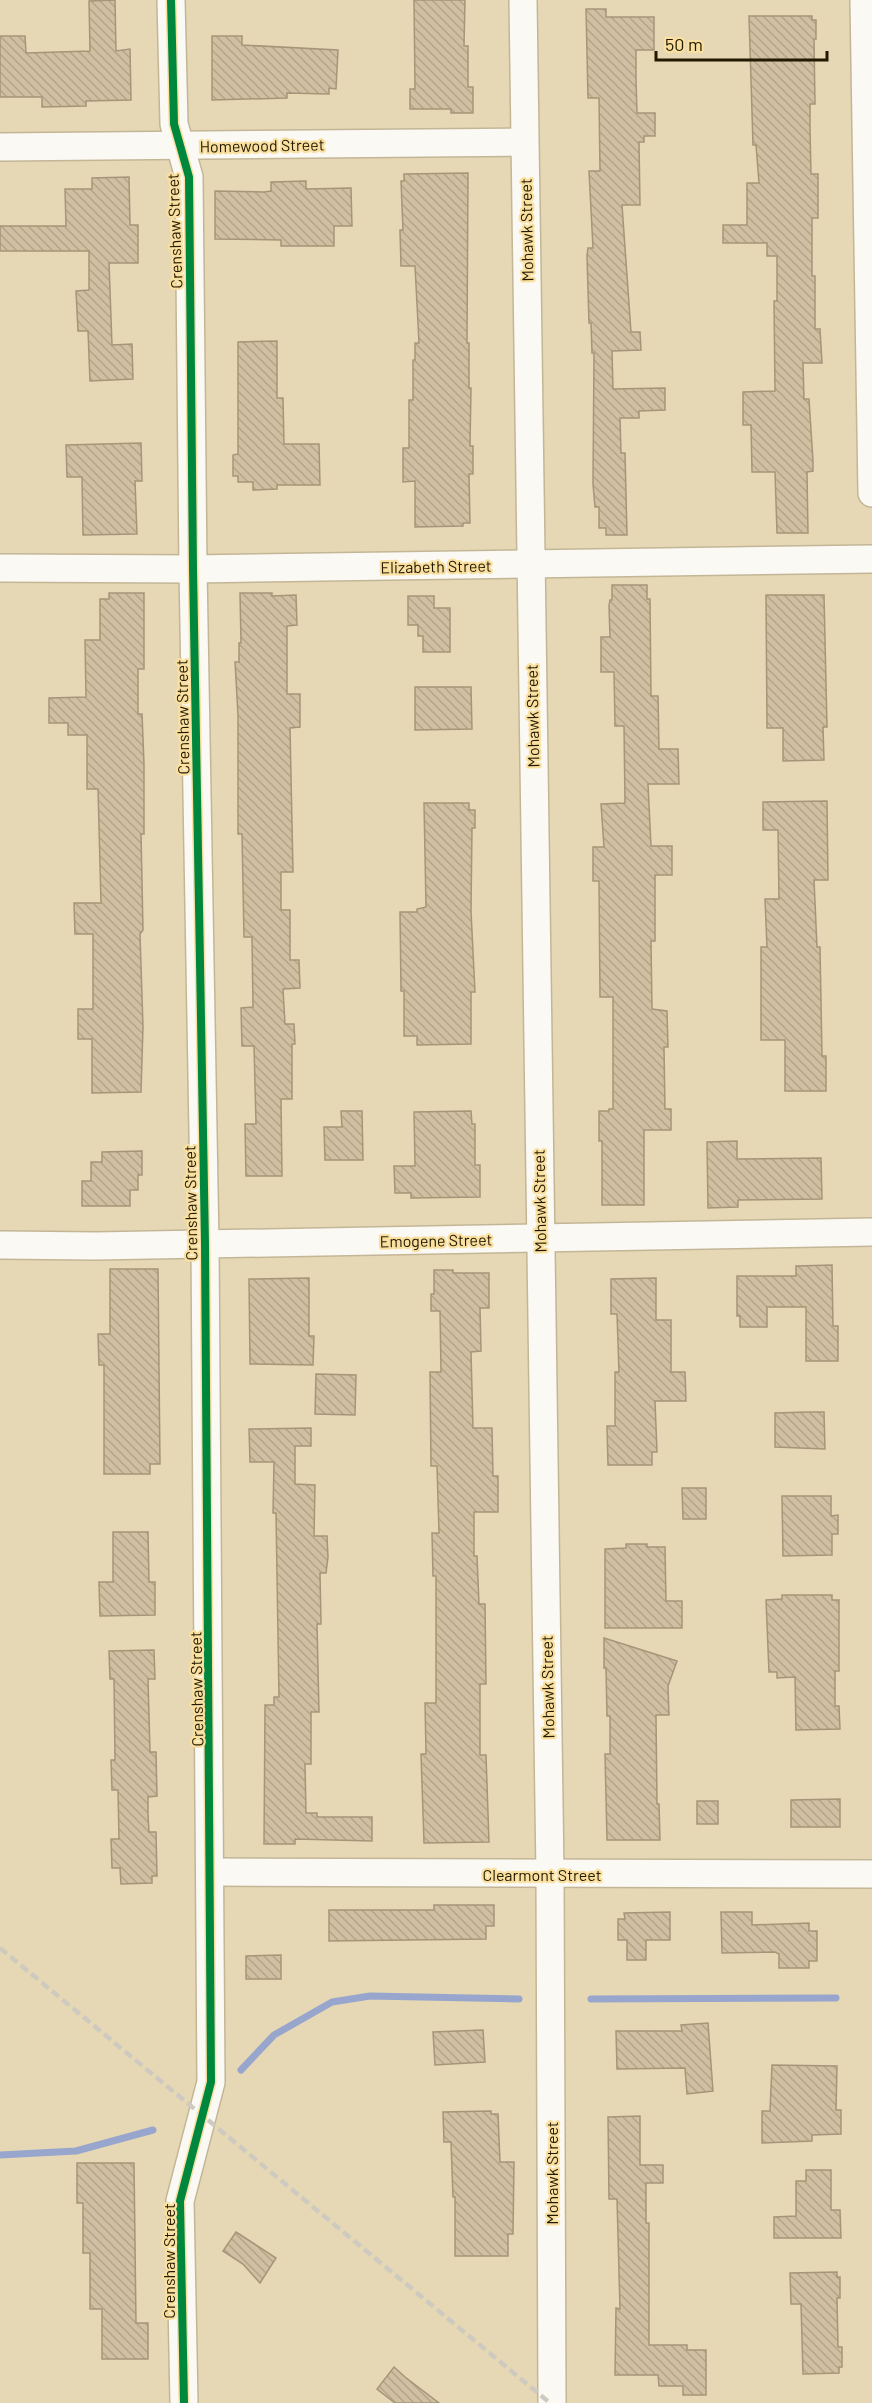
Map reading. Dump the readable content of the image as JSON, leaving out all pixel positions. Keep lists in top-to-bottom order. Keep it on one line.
{"streets":{"street":["Homewood Street","Mohawk Street","Crenshaw Street","Elizabeth Street","Emogene Street","Clearmont Street"]},"crossings":[["Homewood Street","Mohawk Street"],["Homewood Street","Crenshaw Street"],["Mohawk Street","Elizabeth Street"],["Mohawk Street","Emogene Street"],["Mohawk Street","Clearmont Street"],["Crenshaw Street","Elizabeth Street"],["Crenshaw Street","Emogene Street"],["Crenshaw Street","Clearmont Street"]],"scale_bar":"50 m"}
